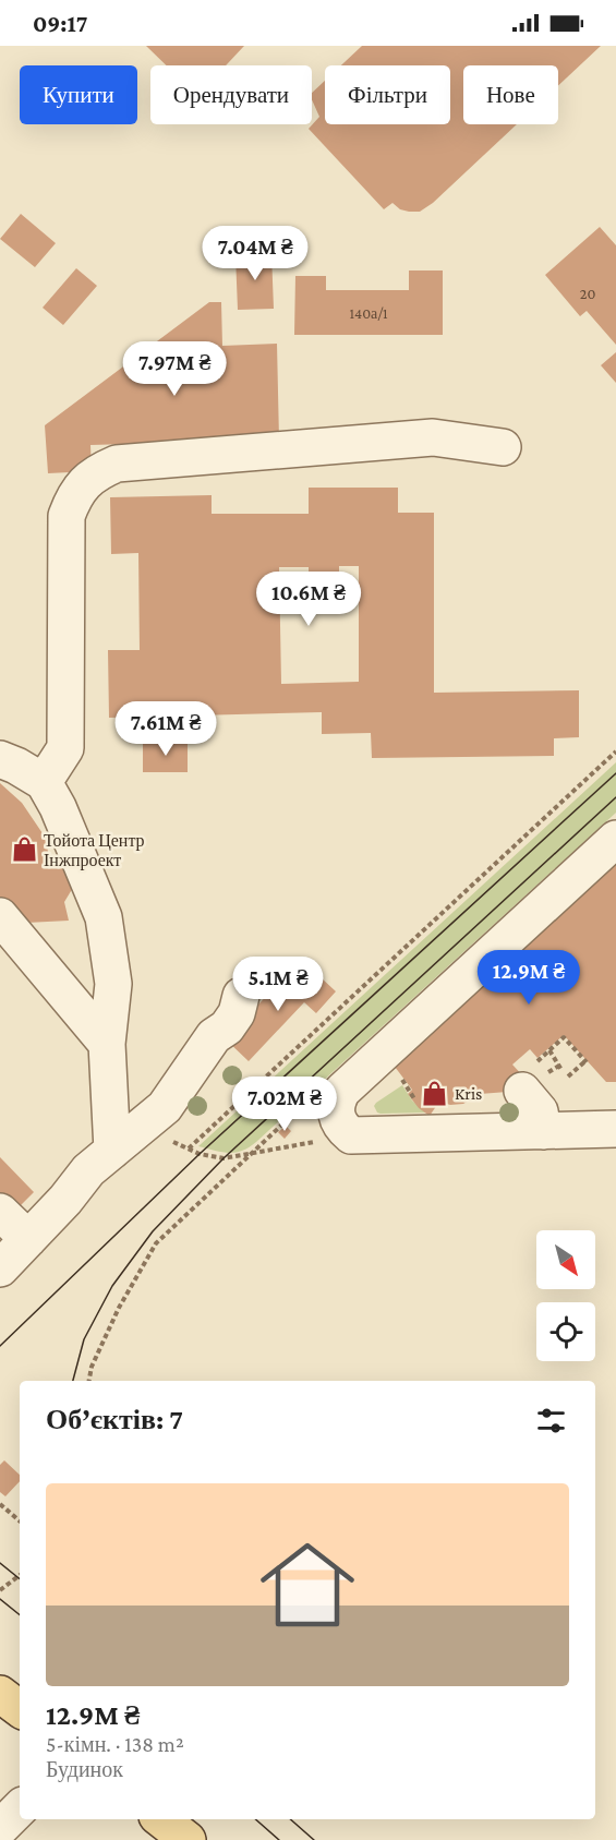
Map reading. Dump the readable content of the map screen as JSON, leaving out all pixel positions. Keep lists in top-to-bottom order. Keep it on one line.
{"places":{"shop":["Тойота Центр Інжпроект","Kris"]},"house_numbers":["20","140а/1"],"north":"bottom right","page":{"status":"09:17","chip":["Купити","Орендувати","Фільтри","Нове"],"price":["7.04M ₴","7.97M ₴","10.6M ₴","7.61M ₴","12.9M ₴","5.1M ₴","7.02M ₴"],"heading":"Об’єктів: 7","list":[{"name":"12.9M ₴","note":"5-кімн. · 138 m² · Будинок"}]}}
